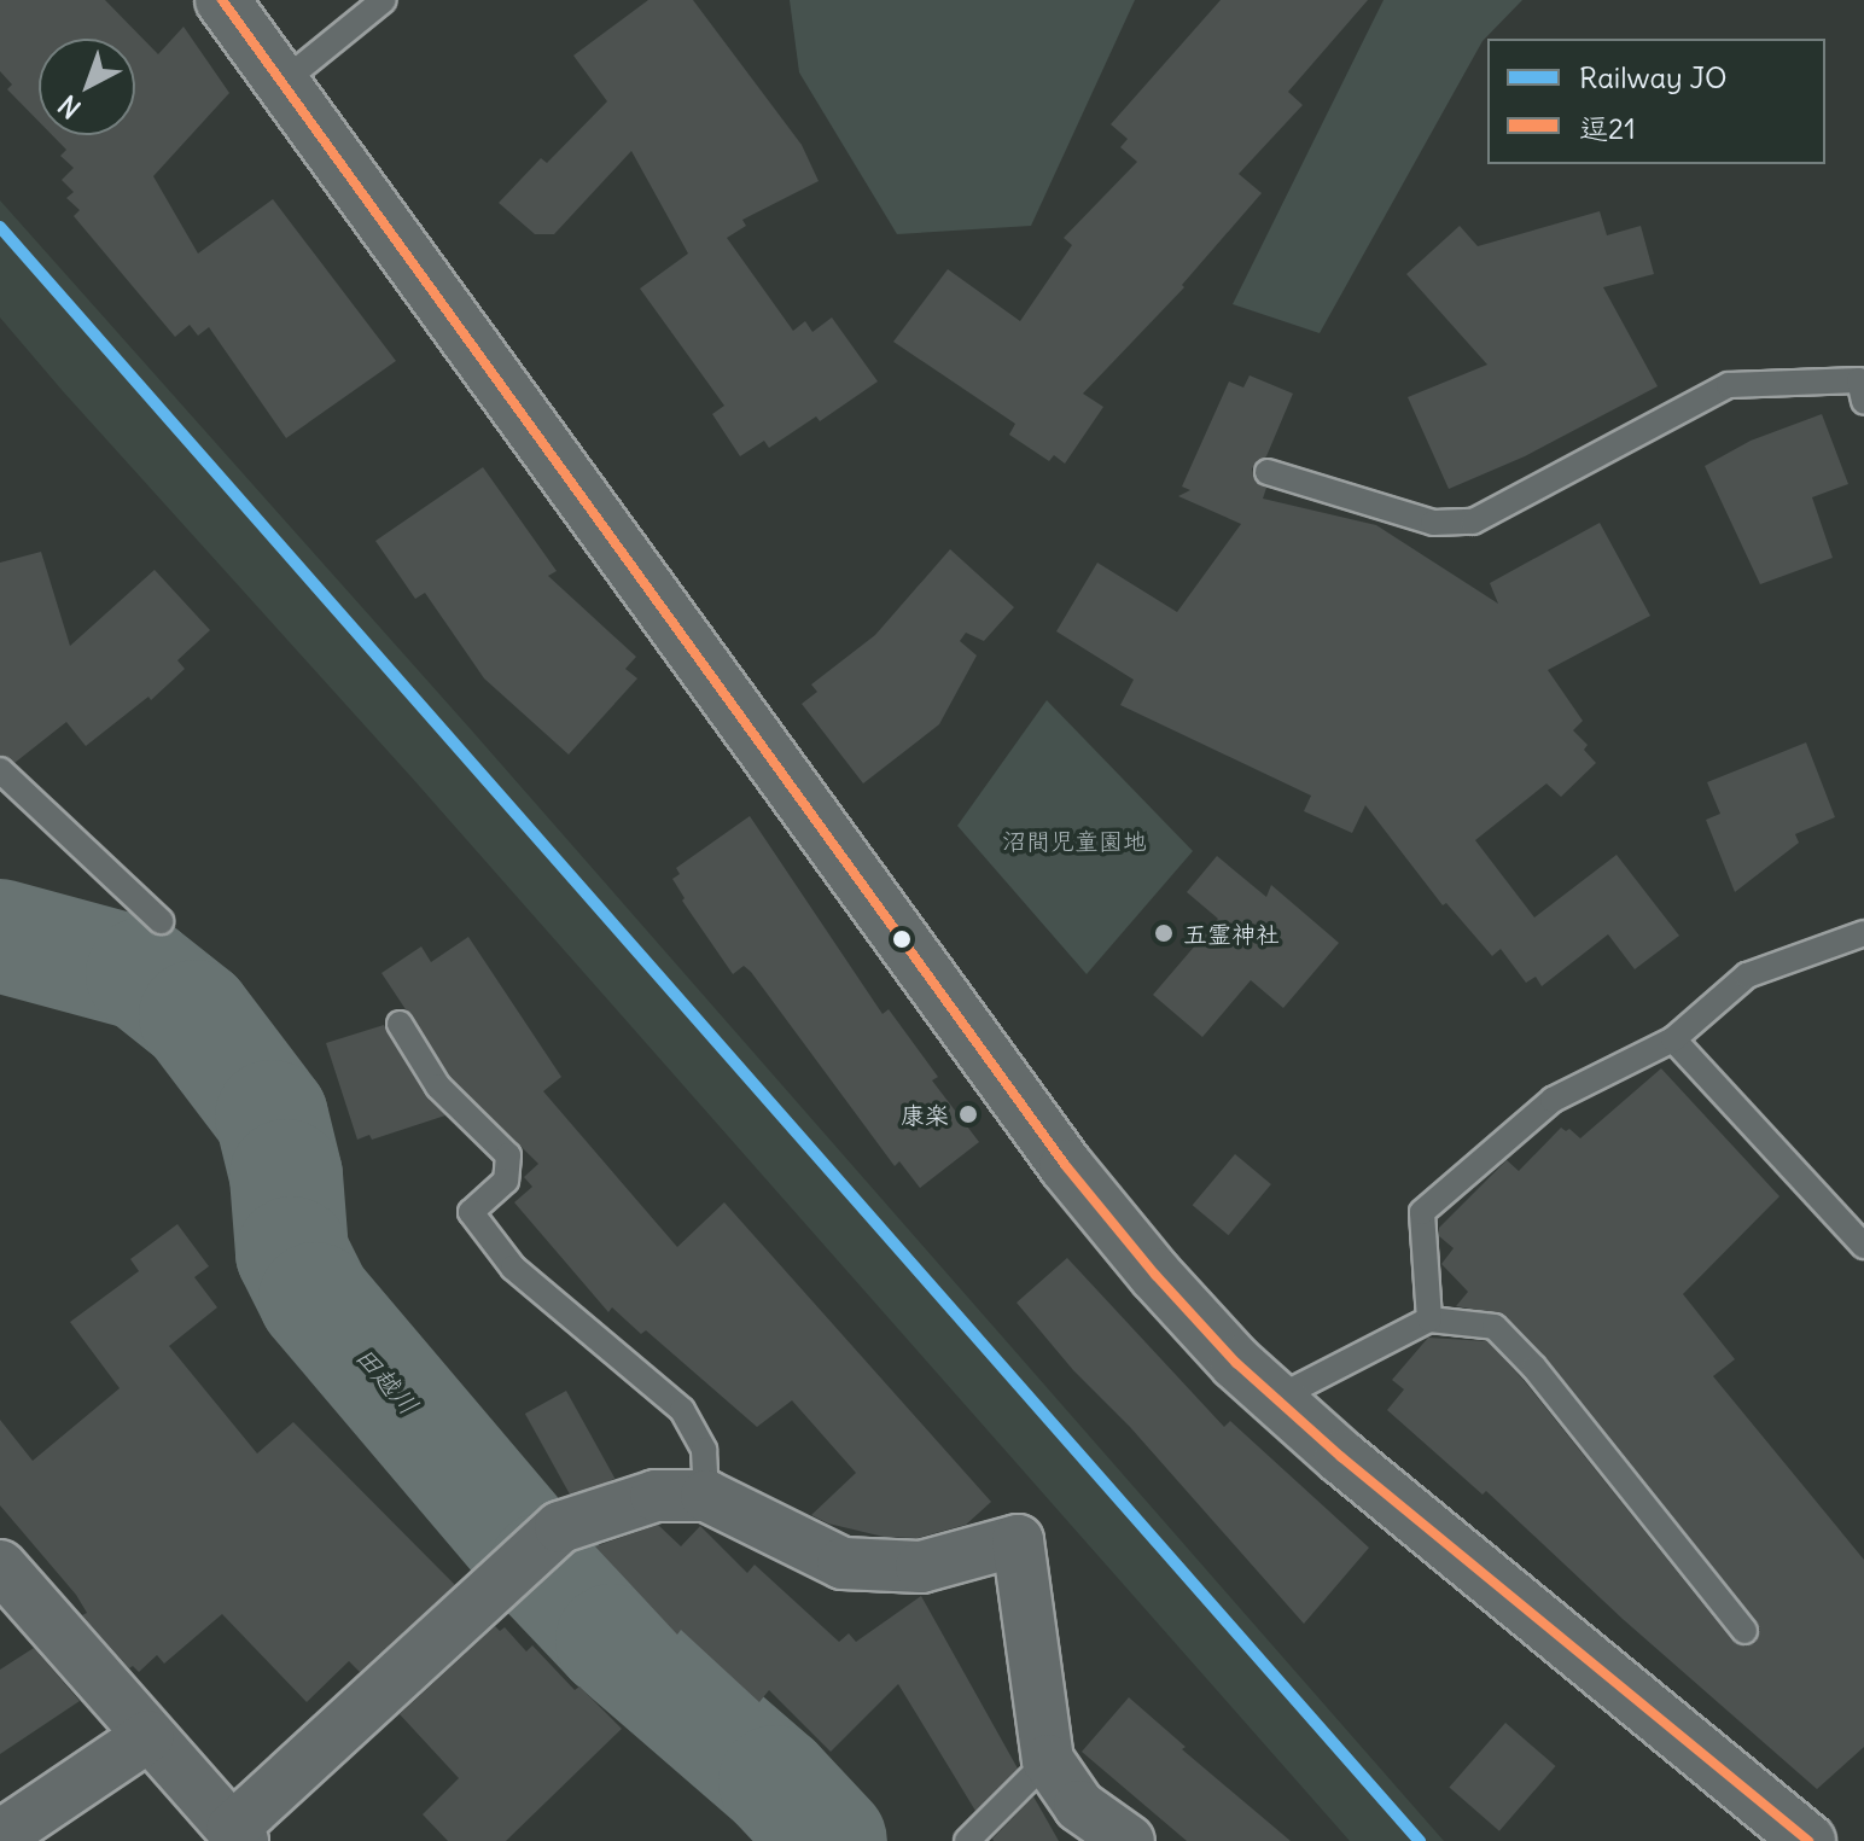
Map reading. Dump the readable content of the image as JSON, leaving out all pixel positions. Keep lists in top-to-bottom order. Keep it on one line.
{"water":["田越川"],"parks":["沼間児童園地"],"places":["五霊神社","康楽"],"lines":["transit line 逗21","rail line JO"],"legend":["Railway JO","逗21"],"north":"bottom left"}
